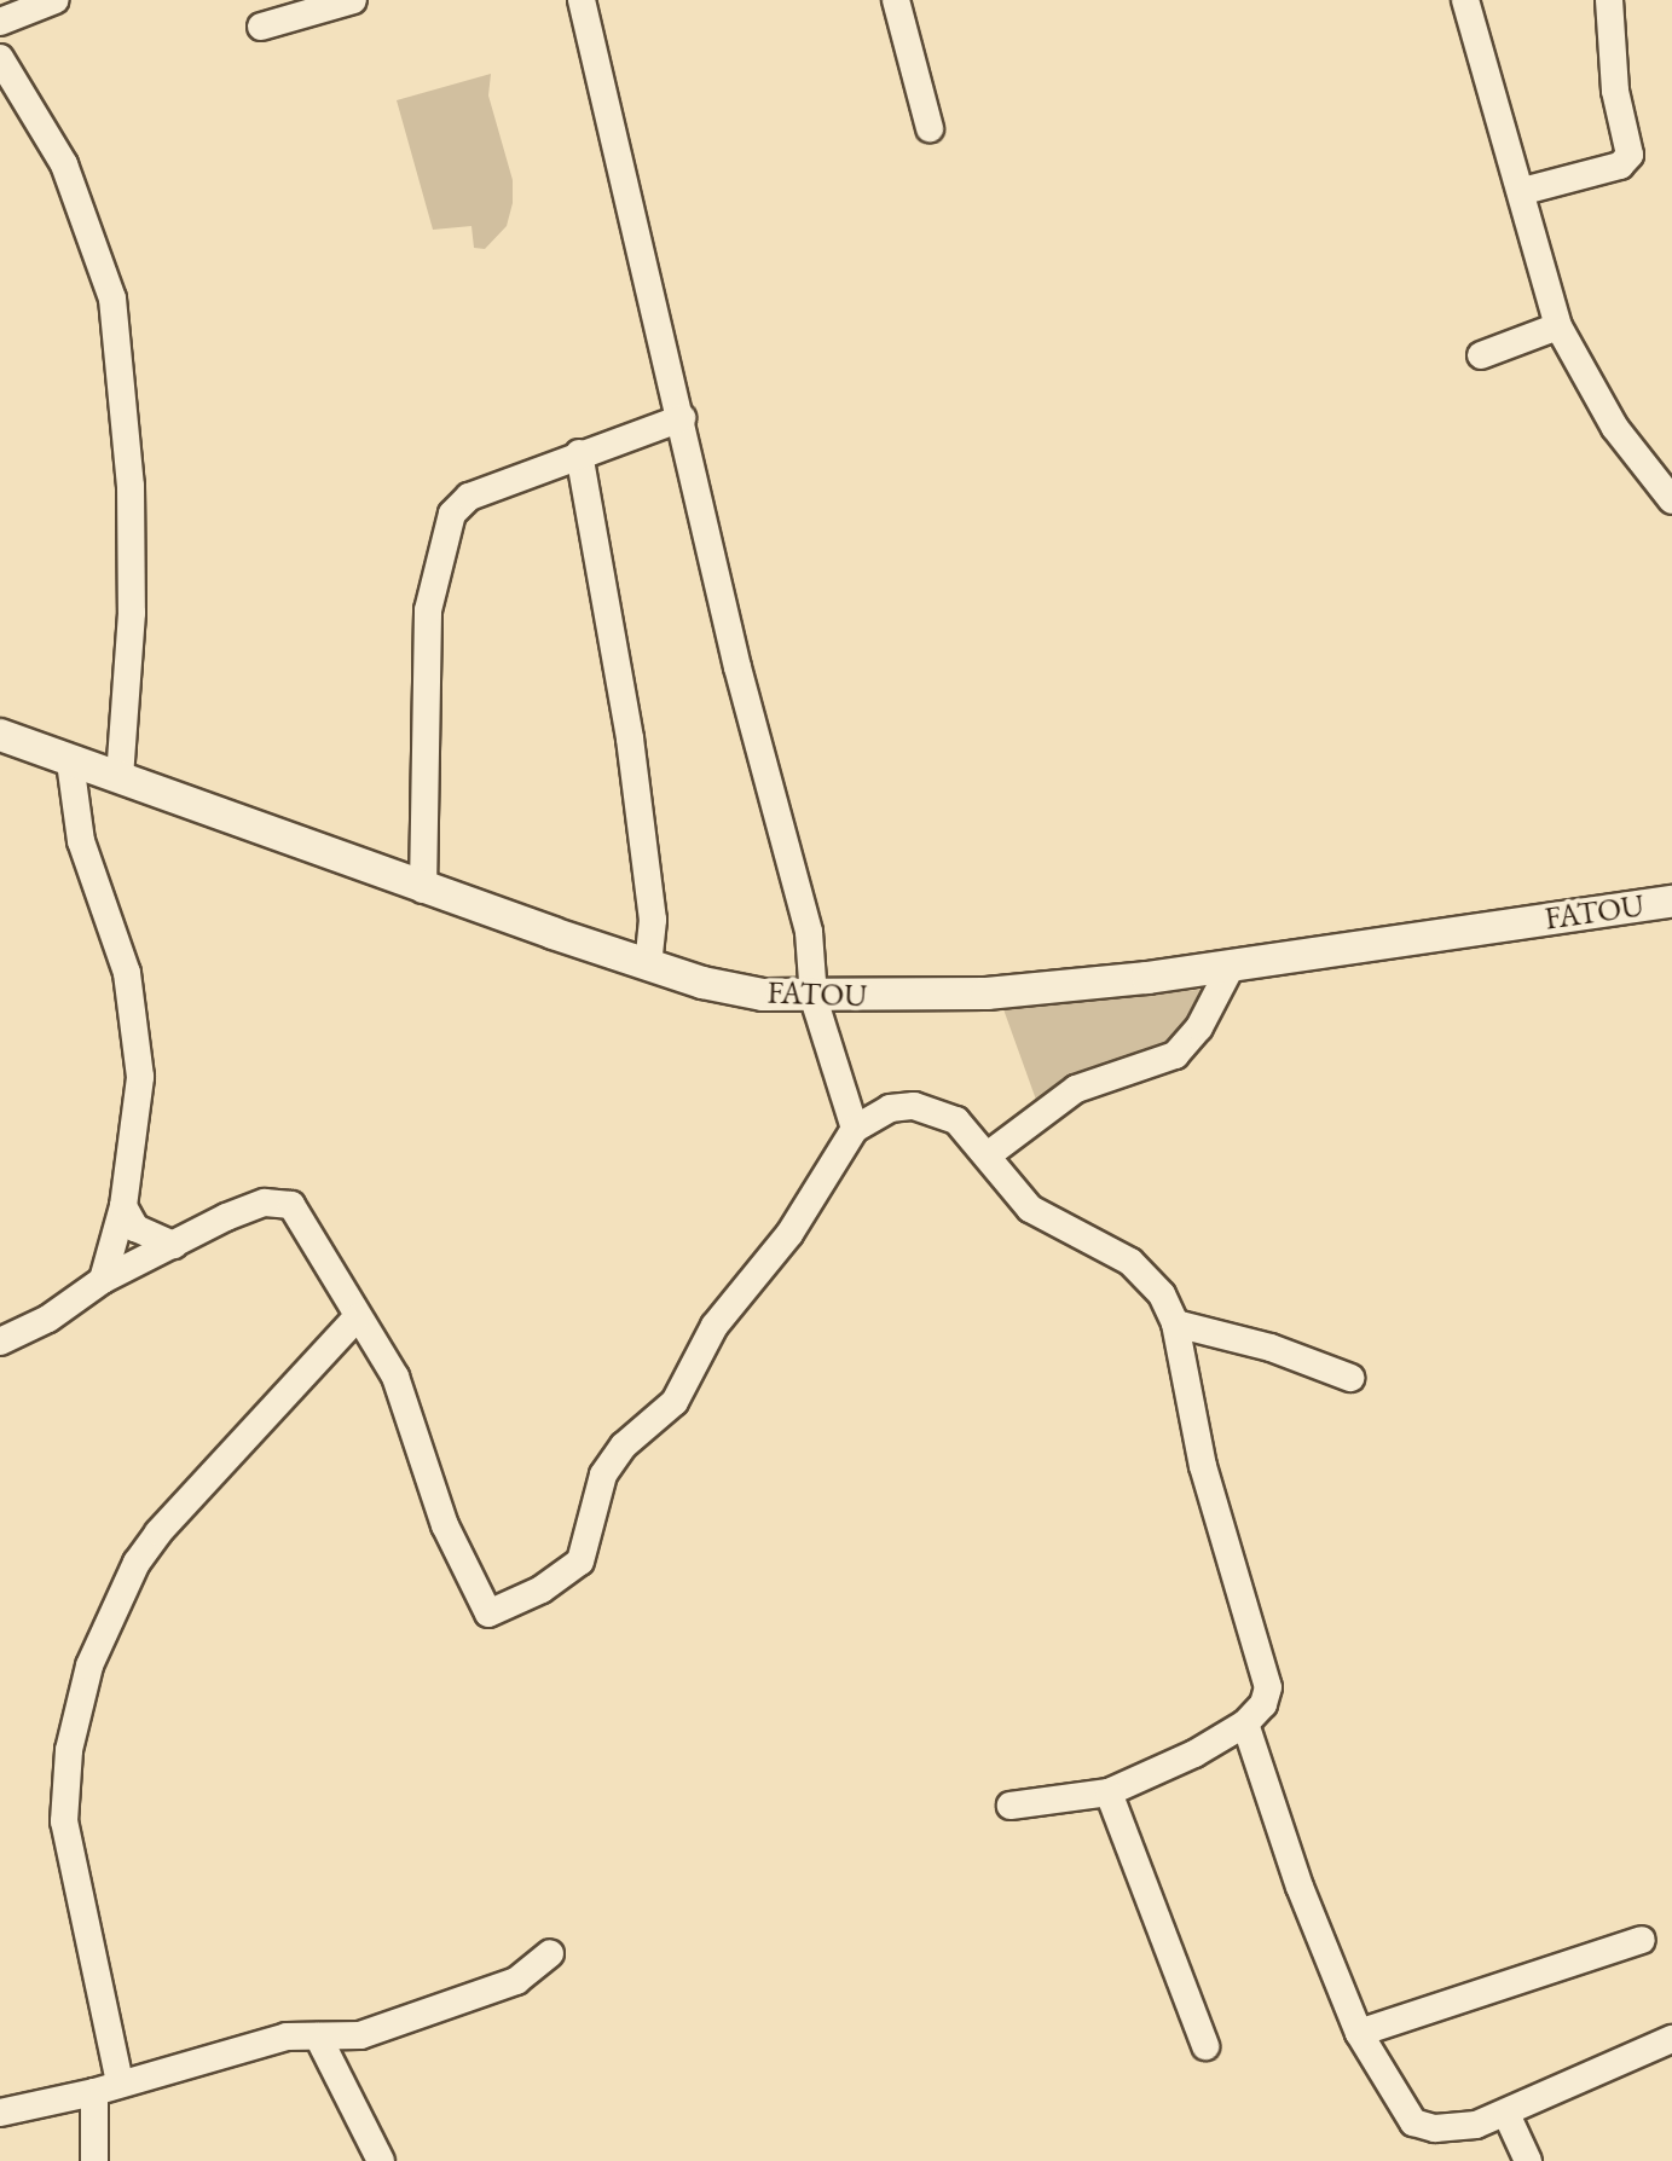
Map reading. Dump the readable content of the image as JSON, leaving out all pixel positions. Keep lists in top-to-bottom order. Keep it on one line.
{"streets":{"street":["FATOU"]}}
